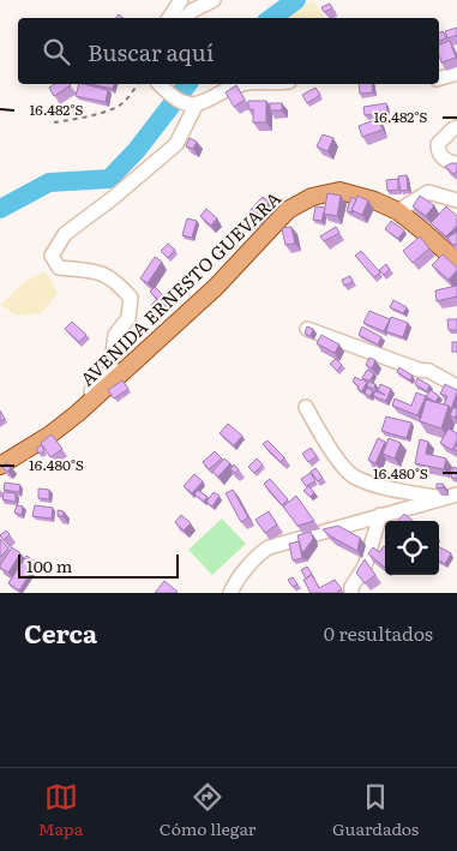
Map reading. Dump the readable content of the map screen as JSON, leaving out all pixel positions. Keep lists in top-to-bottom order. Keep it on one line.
{"streets":{"main road":["AVENIDA ERNESTO GUEVARA"]},"scale_bar":"100 m","page":{"search":"Buscar aquí","scale":"100 m","heading":["Cerca","0 resultados"],"nav":["Mapa","Cómo llegar","Guardados"]},"coordinates":["16.482°S","16.480°S"]}
